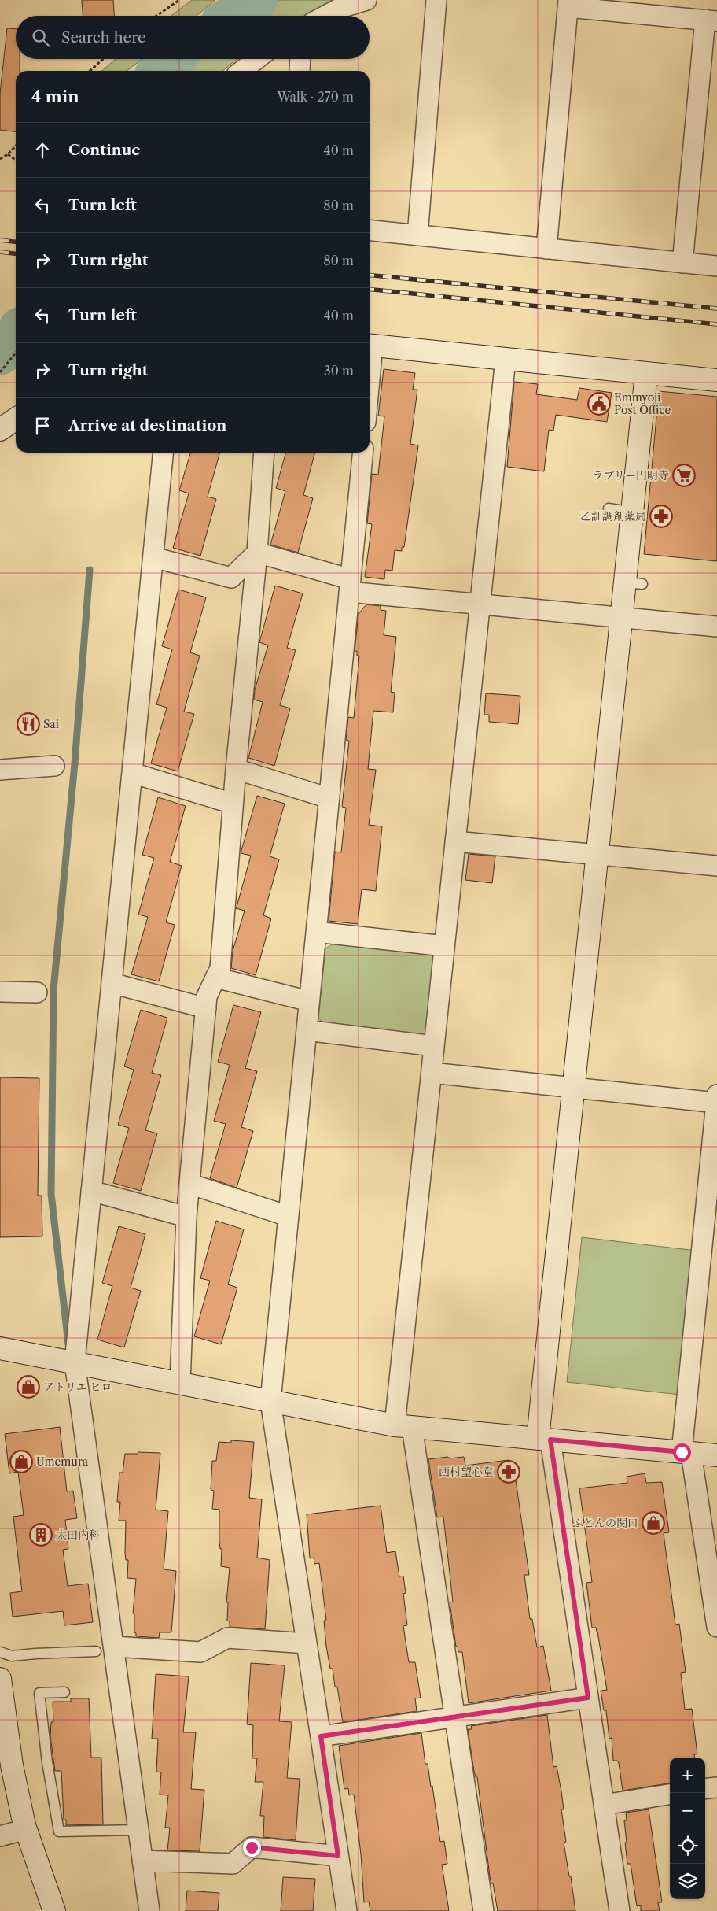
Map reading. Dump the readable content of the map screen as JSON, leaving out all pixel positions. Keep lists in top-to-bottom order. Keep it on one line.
{"places":{"public building":["Emmyoji Post Office"],"supermarket":["ラブリー円明寺"],"pharmacy":["乙訓調剤薬局","西村望心堂"],"restaurant":["Sai"],"shop":["アトリエ ヒロ","Umemura","ふとんの関口"],"building":["太田内科"]},"page":{"search":"Search here","heading":["4 min","Walk · 270 m"],"list":[["Continue","40 m"],["Turn left","80 m"],["Turn right","80 m"],["Turn left","40 m"],["Turn right","30 m"],"Arrive at destination"],"map_buttons":["+","−"]}}
